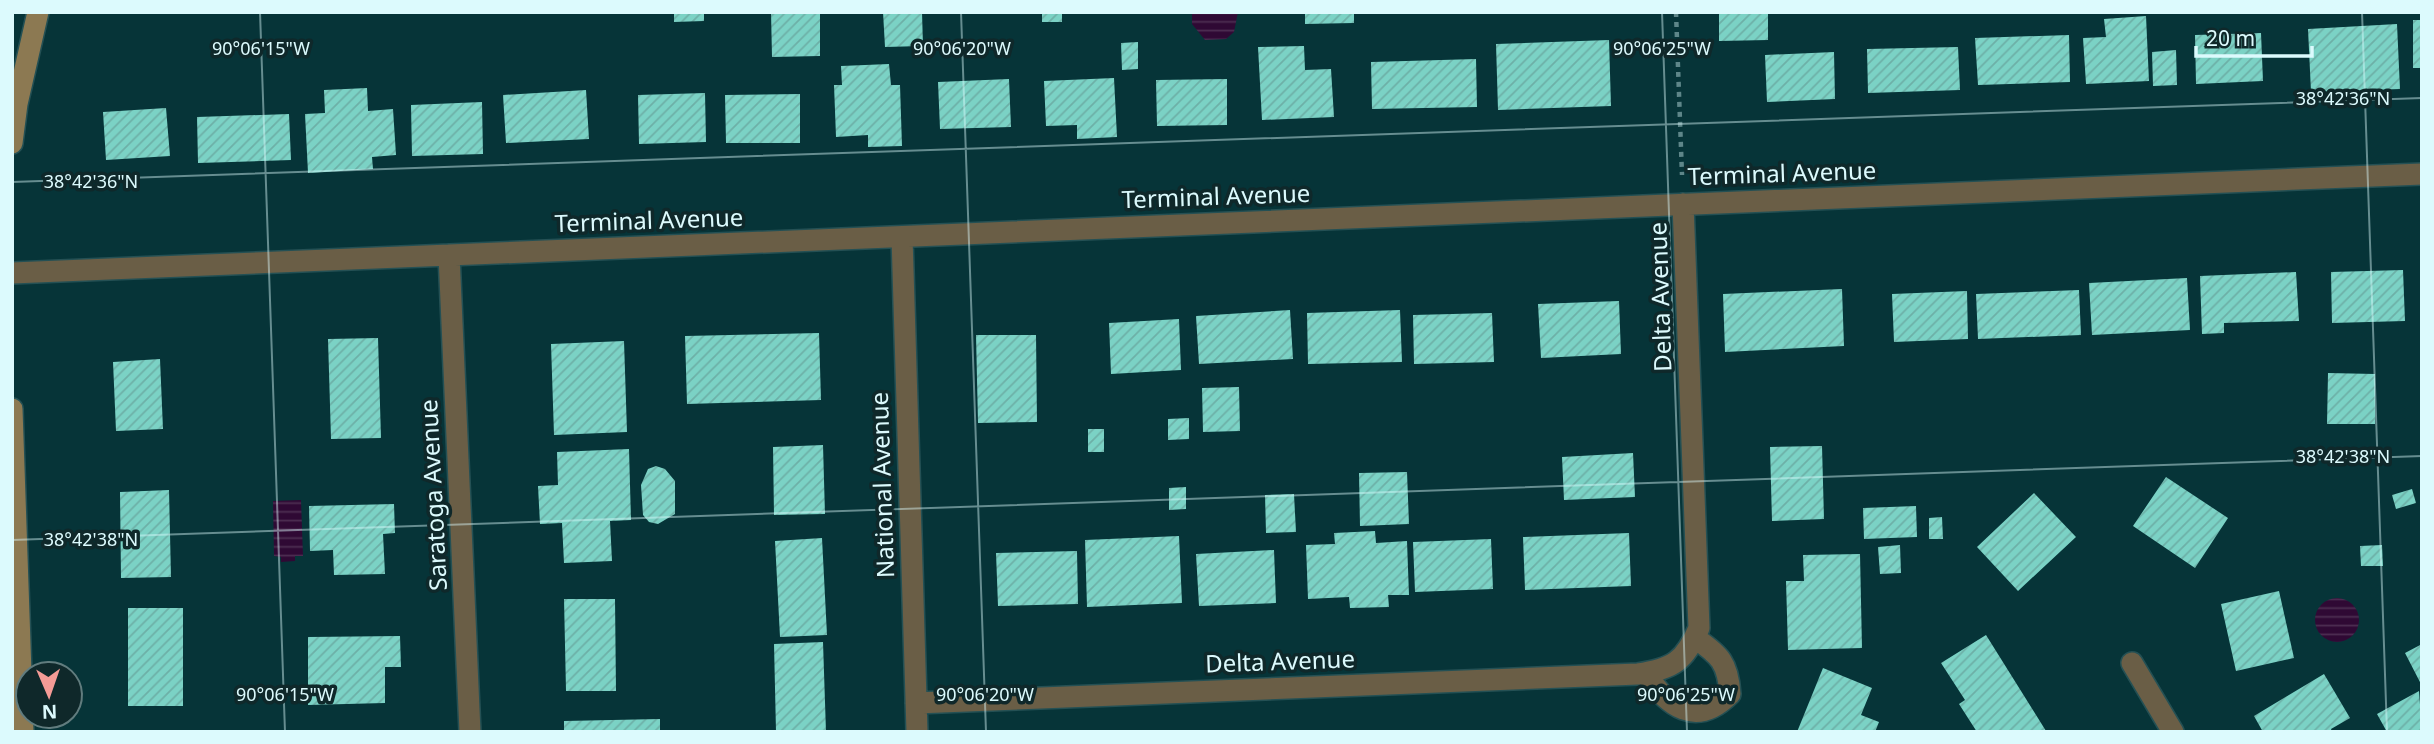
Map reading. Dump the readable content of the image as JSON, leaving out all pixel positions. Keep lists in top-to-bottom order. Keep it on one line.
{"streets":{"street":["Terminal Avenue","Delta Avenue","National Avenue","Saratoga Avenue"]},"crossings":[["Terminal Avenue","Delta Avenue"],["Terminal Avenue","National Avenue"],["Terminal Avenue","Saratoga Avenue"],["Delta Avenue","National Avenue"]],"scale_bar":"20 m","north":"bottom","coordinates":["90°06'15\"W","90°06'20\"W","90°06'25\"W","38°42'36\"N","38°42'38\"N"]}
